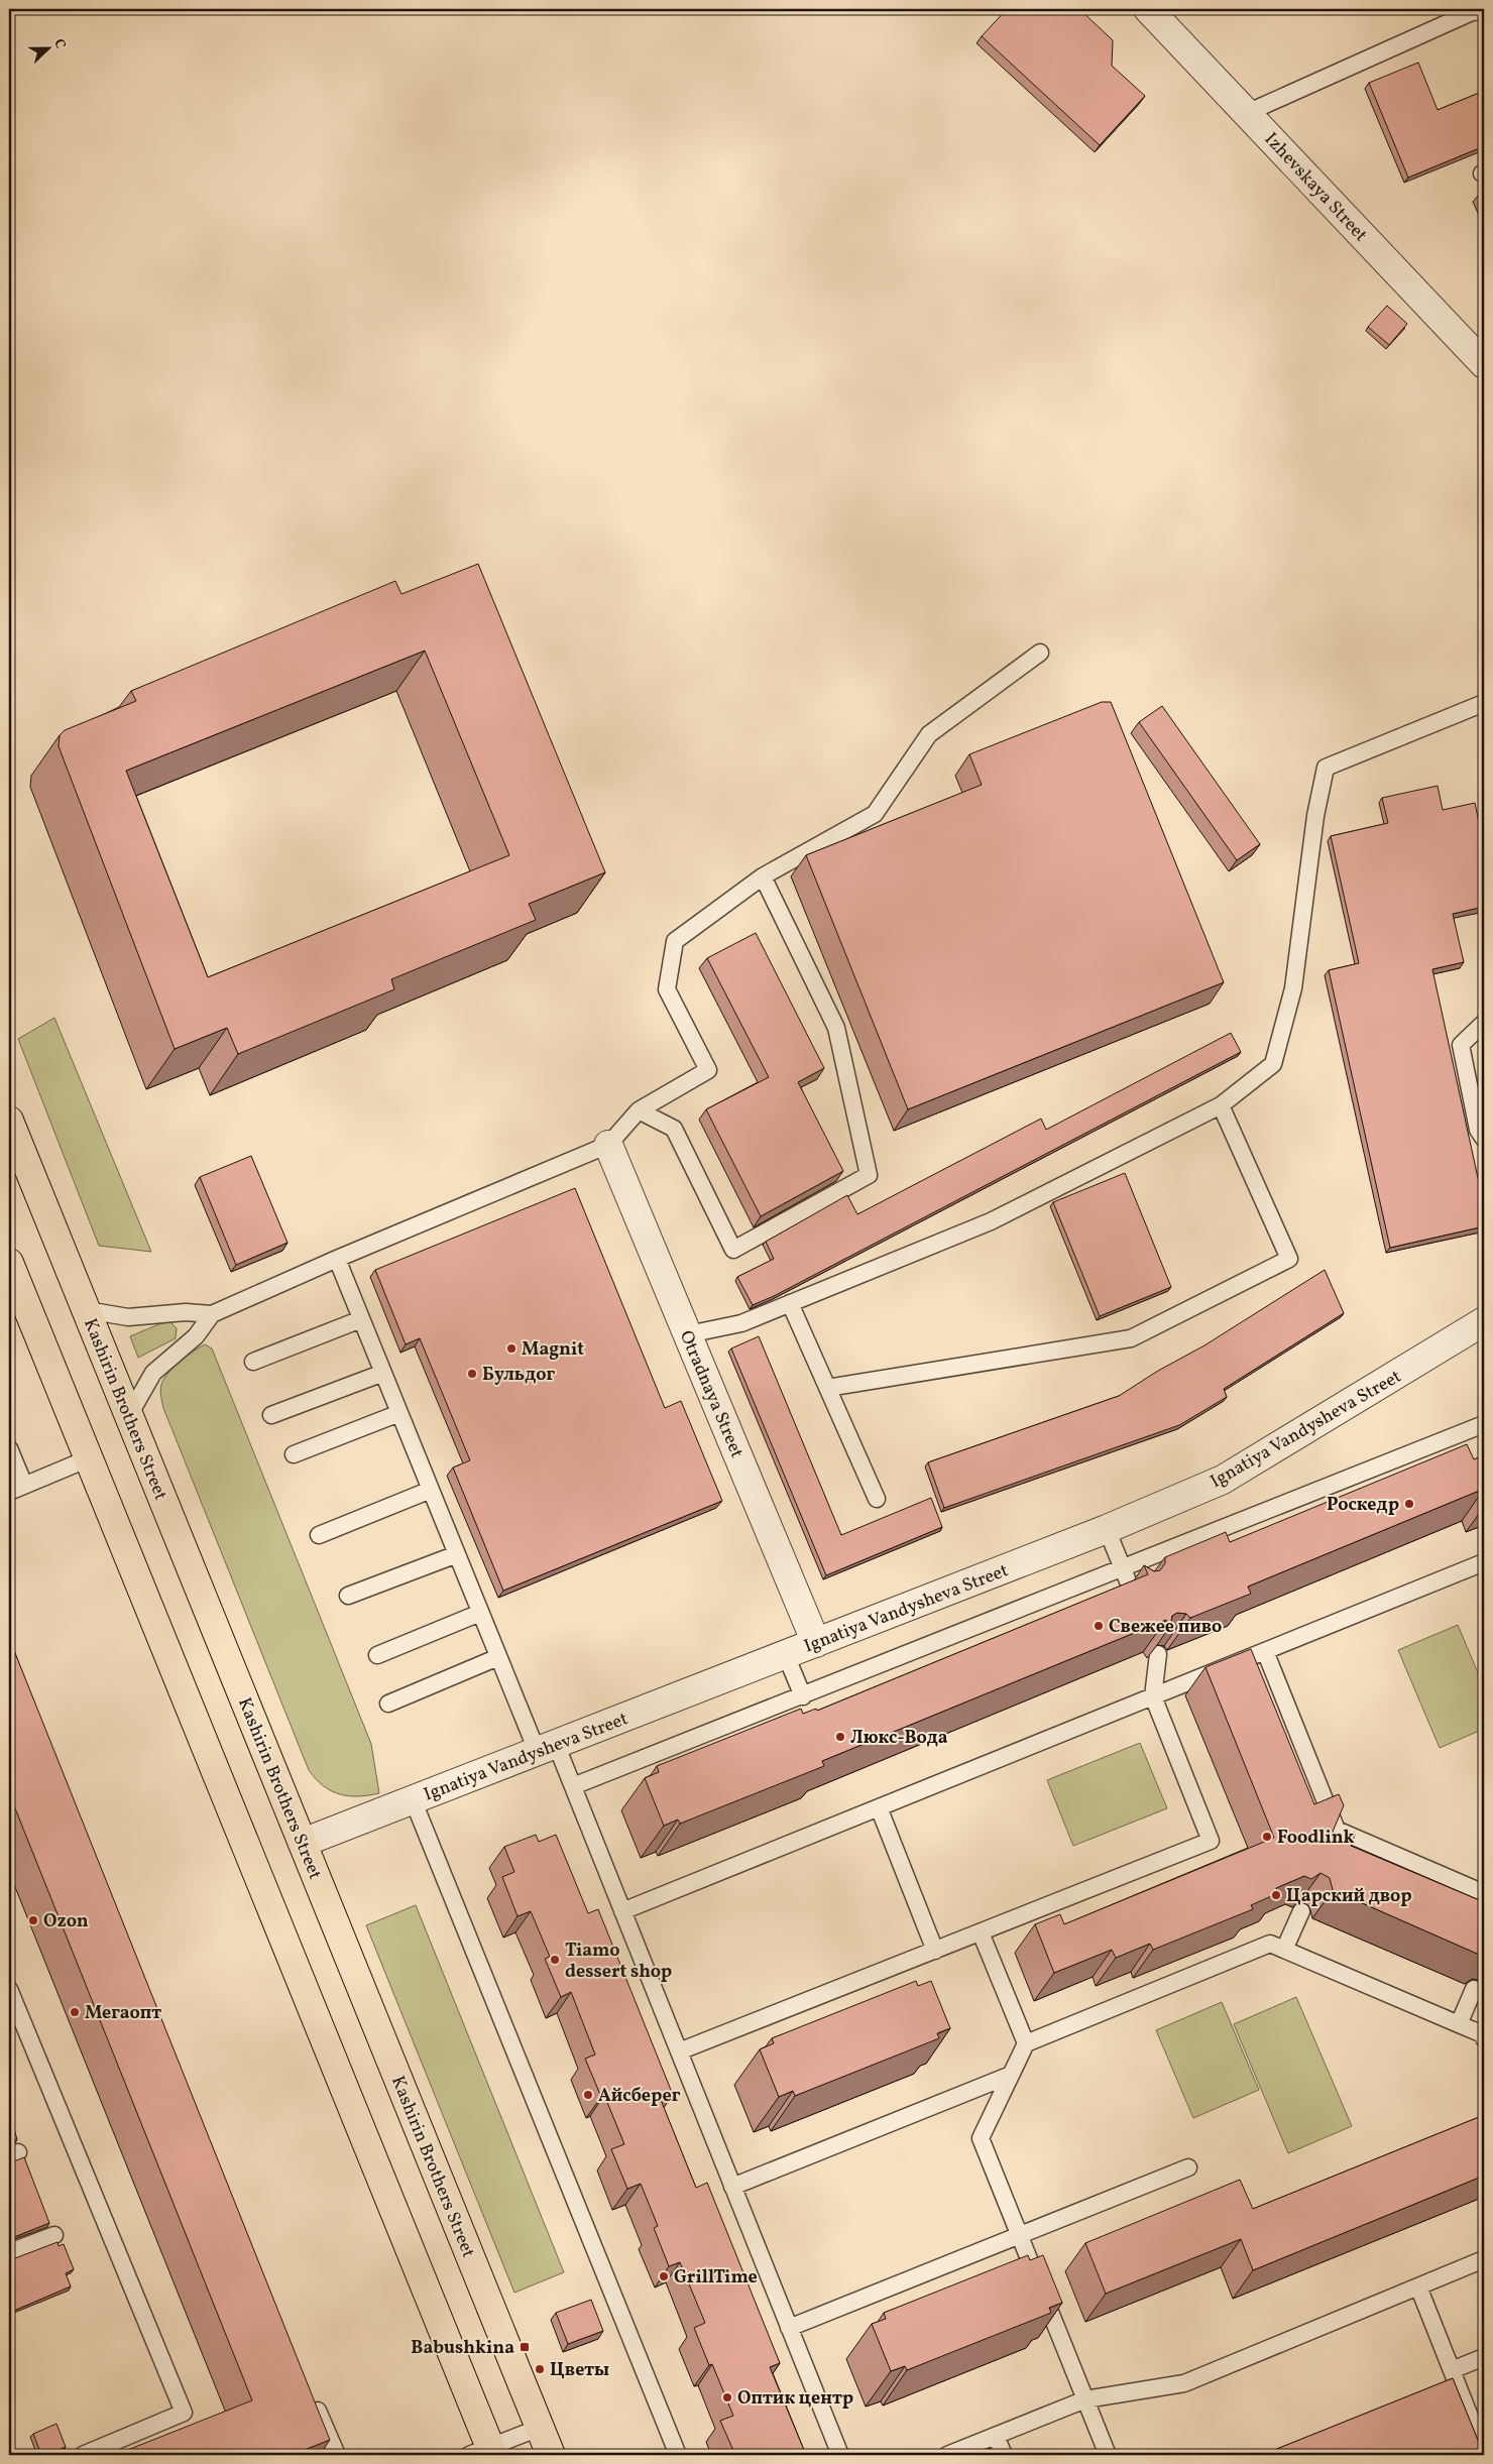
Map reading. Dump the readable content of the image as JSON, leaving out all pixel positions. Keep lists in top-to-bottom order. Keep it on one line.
{"streets":{"main road":["Kashirin Brothers Street"],"street":["Izhevskaya Street","Otradnaya Street","Ignatiya Vandysheva Street"]},"crossings":[["Otradnaya Street","Ignatiya Vandysheva Street"],["Kashirin Brothers Street","Ignatiya Vandysheva Street"]],"places":{"other":["Magnit","Бульдог","Роскедр","Свежее пиво","Люкс-Вода","Foodlink","Царский двор","Ozon","Tiamo dessert shop","Мегаопт","Айсберег","GrillTime","Цветы","Оптик центр"],"transit":["Babushkina"]},"north":"right"}
